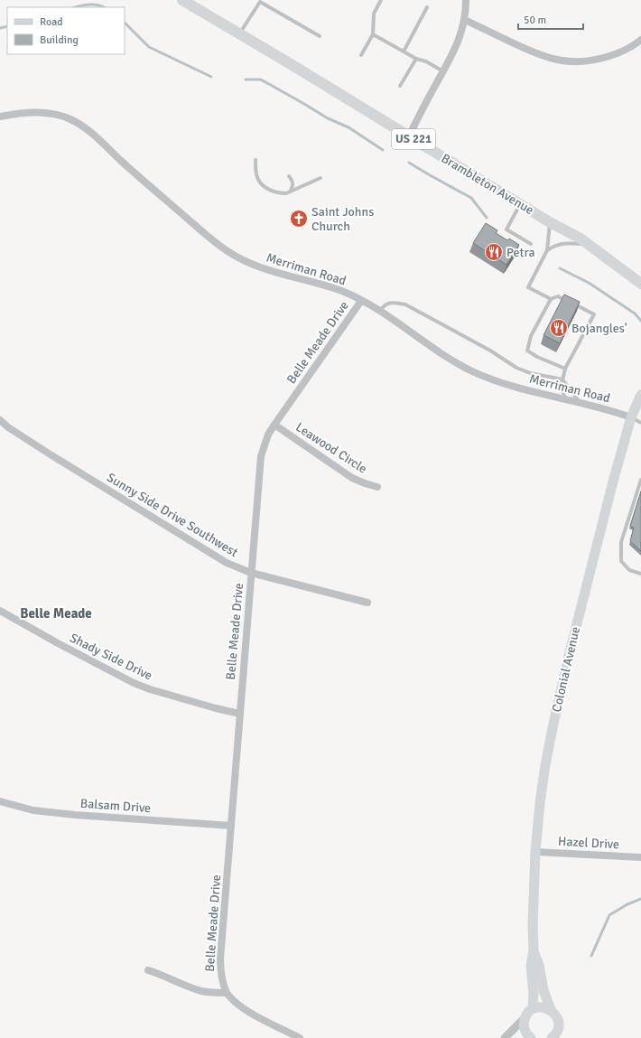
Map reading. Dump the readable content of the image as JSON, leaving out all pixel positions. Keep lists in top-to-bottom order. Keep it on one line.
{"streets":{"main road":["US 221","Brambleton Avenue","Colonial Avenue"],"street":["Merriman Road","Belle Meade Drive","Leawood Circle","Sunny Side Drive Southwest","Shady Side Drive","Balsam Drive","Hazel Drive"]},"crossings":[["Merriman Road","Belle Meade Drive"],["Merriman Road","Colonial Avenue"],["Belle Meade Drive","Leawood Circle"],["Belle Meade Drive","Sunny Side Drive Southwest"],["Belle Meade Drive","Shady Side Drive"],["Belle Meade Drive","Balsam Drive"],["Colonial Avenue","Hazel Drive"]],"districts":["Belle Meade"],"places":{"church":["Saint Johns Church"],"restaurant":["Petra","Bojangles'"]},"legend":["Road","Building"],"scale_bar":"50 m"}
